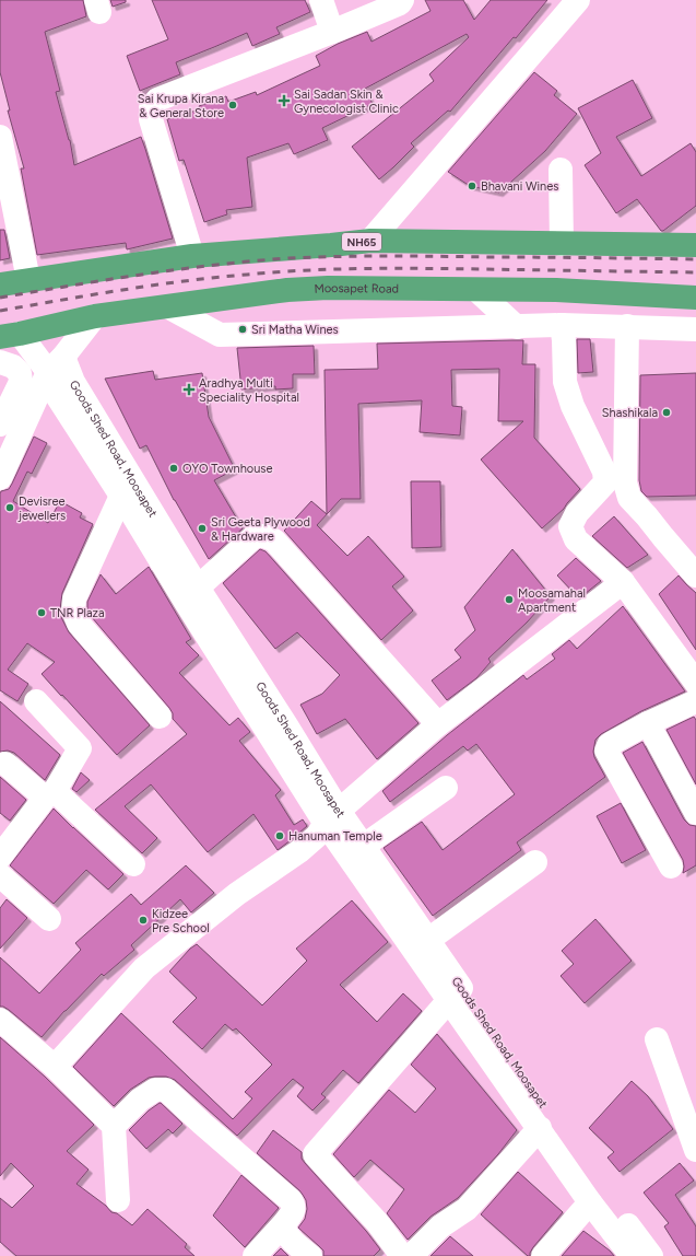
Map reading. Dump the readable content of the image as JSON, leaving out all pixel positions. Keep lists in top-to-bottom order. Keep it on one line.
{"streets":{"highway":["NH65","Moosapet Road"],"street":["Goods Shed Road, Moosapet"]},"crossings":[["Moosapet Road","Goods Shed Road, Moosapet"]],"places":{"health":["Sai Sadan Skin & Gynecologist Clinic","Aradhya Multi Speciality Hospital"],"other":["Sai Krupa Kirana & General Store","Bhavani Wines","Sri Matha Wines","Shashikala","OYO Townhouse","Devisree jewellers","Sri Geeta Plywood & Hardware","Moosamahal Apartment","TNR Plaza","Hanuman Temple","Kidzee Pre School"]}}
